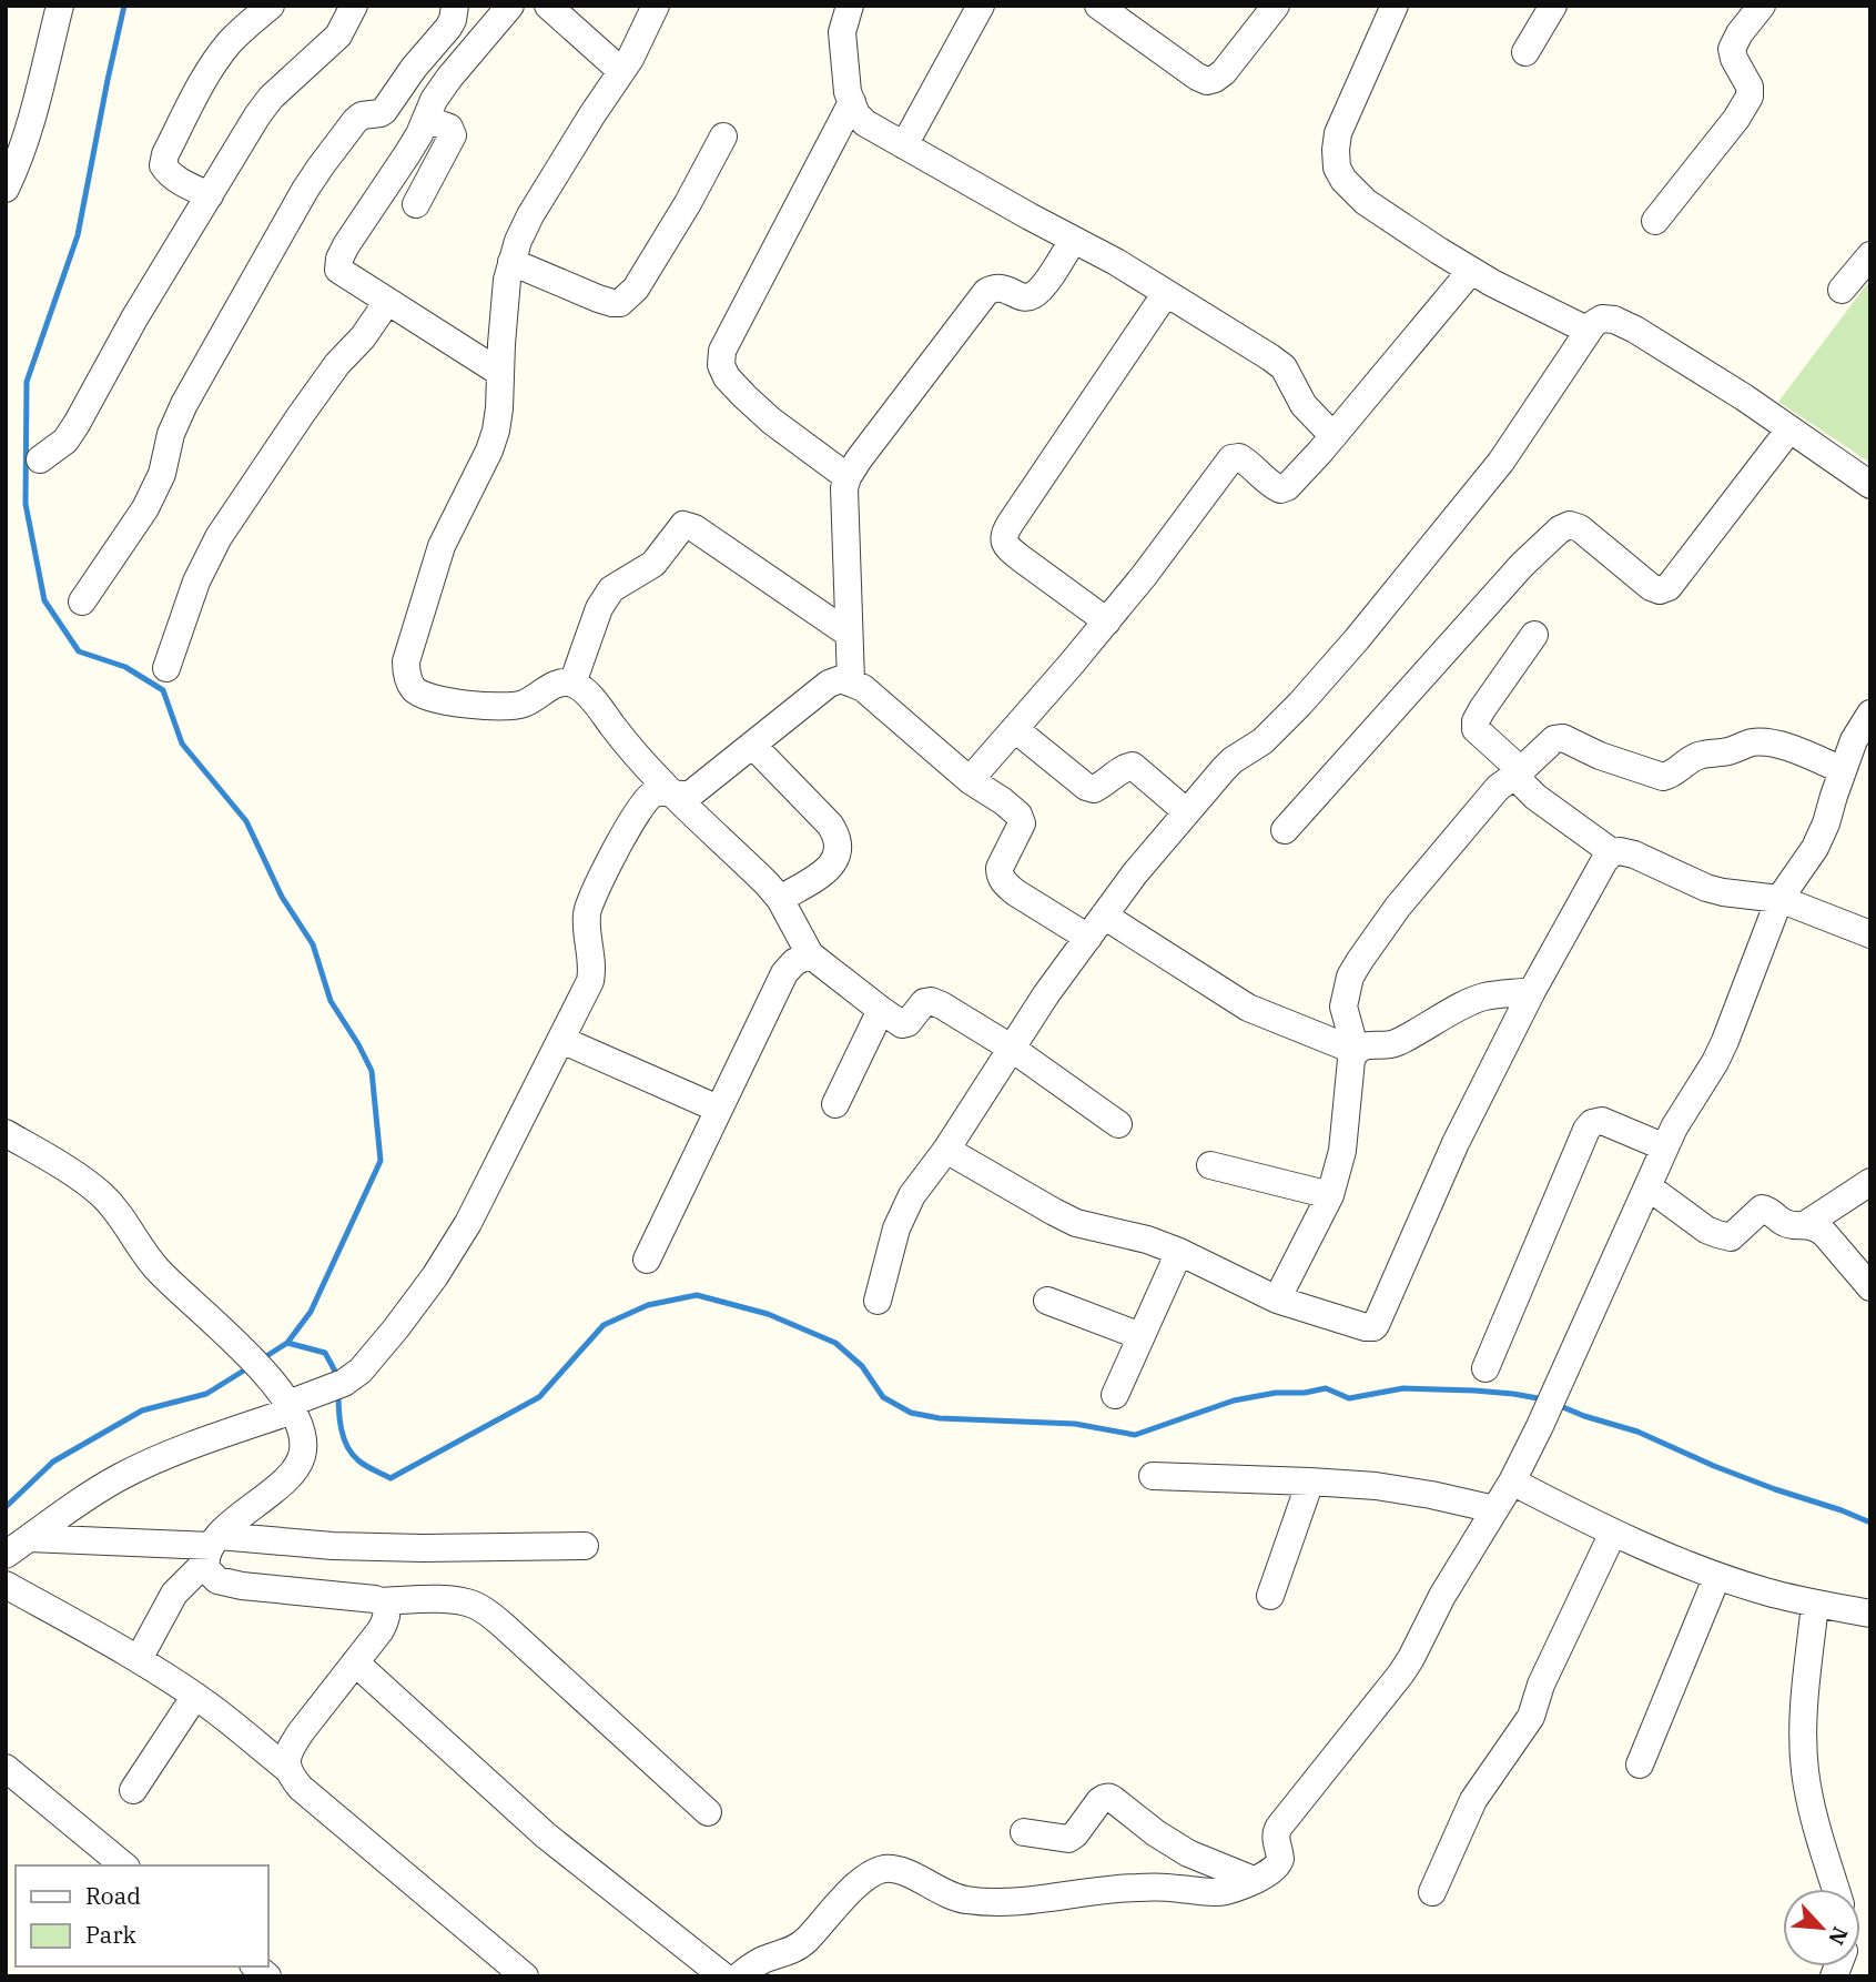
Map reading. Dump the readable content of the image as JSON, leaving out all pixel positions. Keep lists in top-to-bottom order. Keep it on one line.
{"legend":["Road","Park"],"north":"bottom right"}
